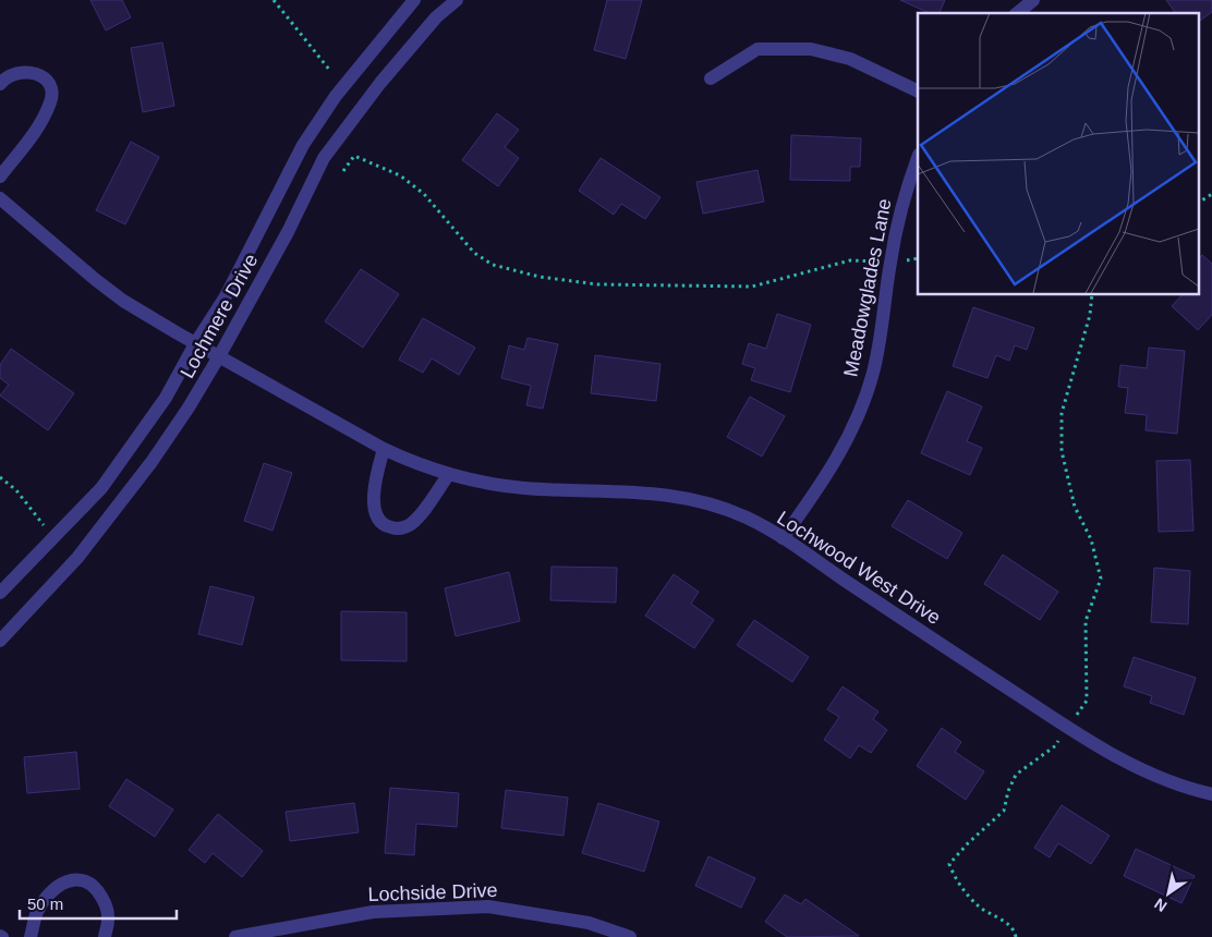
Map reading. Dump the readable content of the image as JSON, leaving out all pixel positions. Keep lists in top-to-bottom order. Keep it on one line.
{"streets":{"street":["Meadowglades Lane","Lochmere Drive","Lochwood West Drive","Lochside Drive"]},"crossings":[["Meadowglades Lane","Lochwood West Drive"],["Lochmere Drive","Lochwood West Drive"]],"scale_bar":"50 m","north":"bottom left"}
